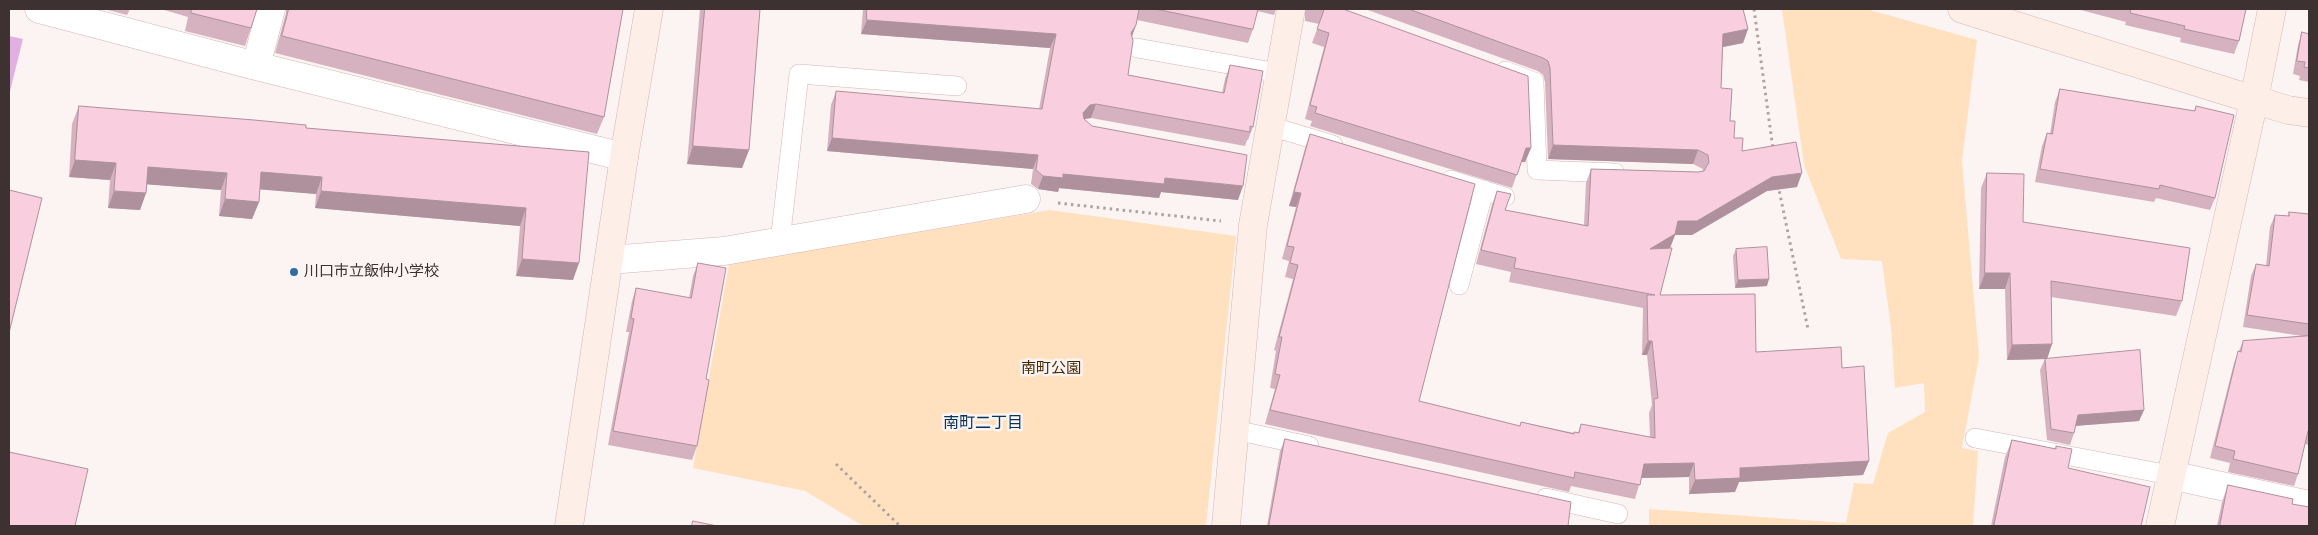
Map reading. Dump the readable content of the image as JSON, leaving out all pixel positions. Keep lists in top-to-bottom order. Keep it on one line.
{"districts":["南町二丁目"],"parks":["南町公園"],"places":["川口市立飯仲小学校"]}
